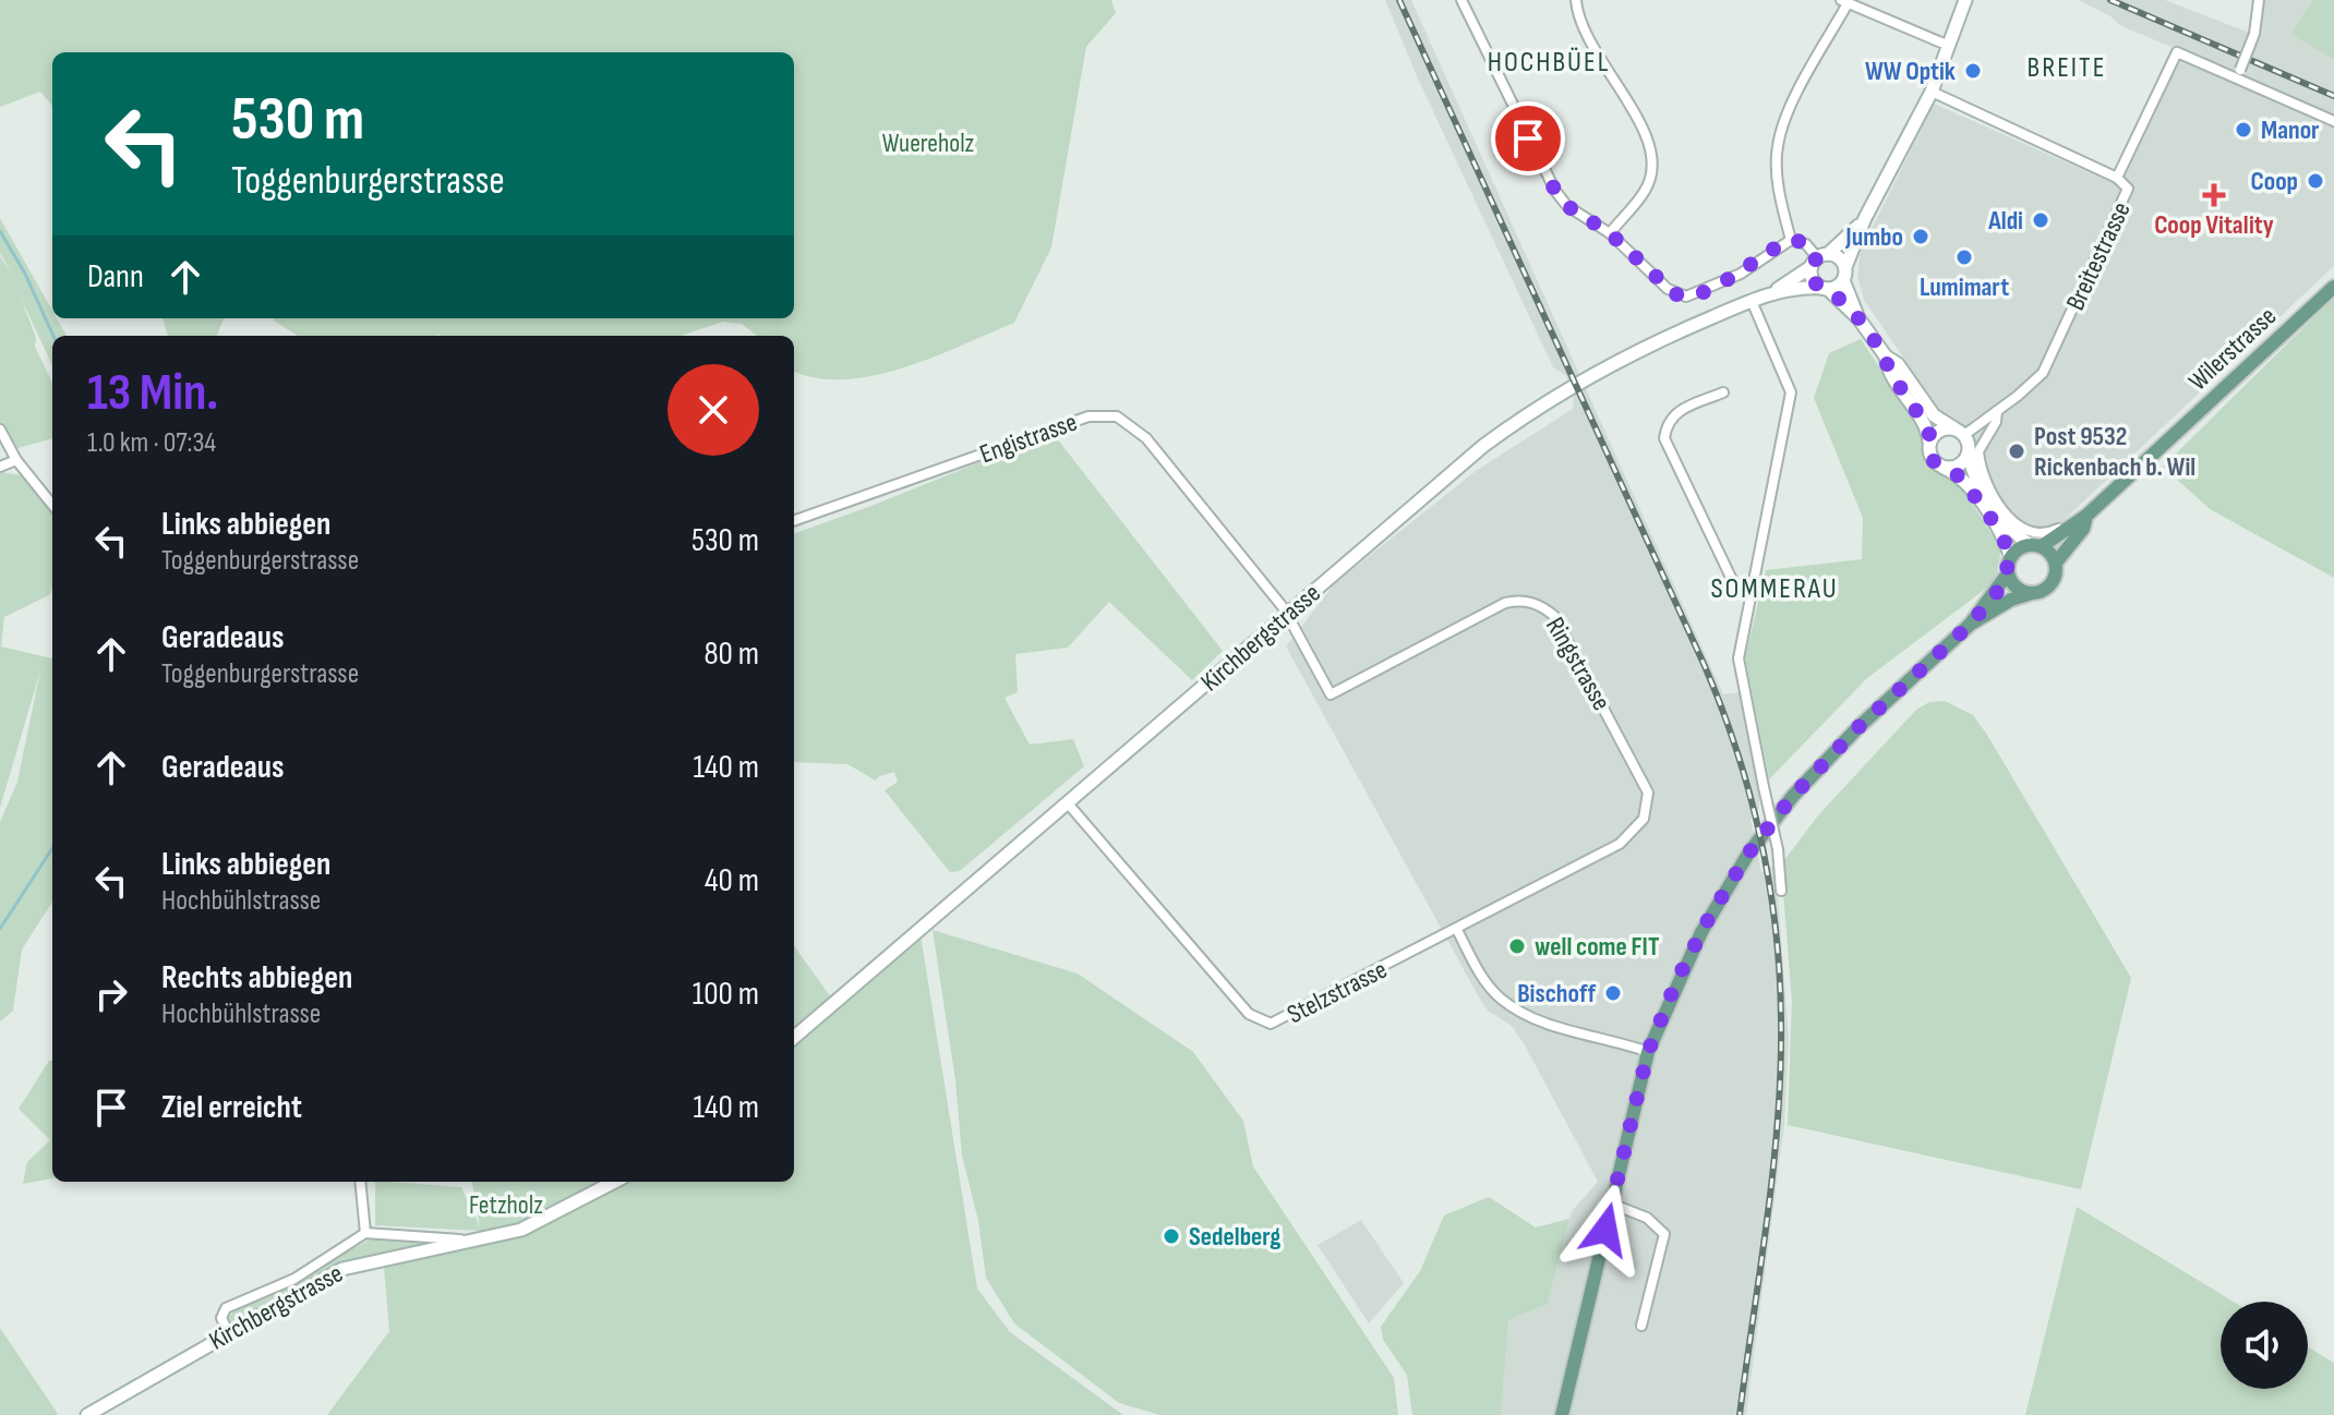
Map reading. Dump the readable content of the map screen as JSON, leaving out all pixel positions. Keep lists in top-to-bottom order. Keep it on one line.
{"streets":{"main road":["Wilerstrasse","Kirchbergstrasse"],"street":["Breitestrasse","Engistrasse","Ringstrasse","Stelzstrasse"]},"crossings":[["Breitestrasse","Wilerstrasse"],["Engistrasse","Kirchbergstrasse"],["Engistrasse","Ringstrasse"],["Kirchbergstrasse","Ringstrasse"],["Kirchbergstrasse","Stelzstrasse"],["Ringstrasse","Stelzstrasse"]],"districts":["HOCHBÜEL","BREITE","SOMMERAU"],"parks":["Wuereholz","Fetzholz"],"places":{"other":["WW Optik","Manor","Coop","Aldi","Jumbo","Lumimart","Post 9532 Rickenbach b. Wil","well come FIT","Bischoff","Sedelberg"],"health":["Coop Vitality"]},"page":{"turn":["530 m","Toggenburgerstrasse"],"then":"Dann","heading":["13 Min.","1.0 km · 07:34"],"list":[{"name":"Links abbiegen","note":"Toggenburgerstrasse","value":"530 m"},{"name":"Geradeaus","note":"Toggenburgerstrasse","value":"80 m"},{"name":"Geradeaus","value":"140 m"},{"name":"Links abbiegen","note":"Hochbühlstrasse","value":"40 m"},{"name":"Rechts abbiegen","note":"Hochbühlstrasse","value":"100 m"},{"name":"Ziel erreicht","value":"140 m"}]}}
